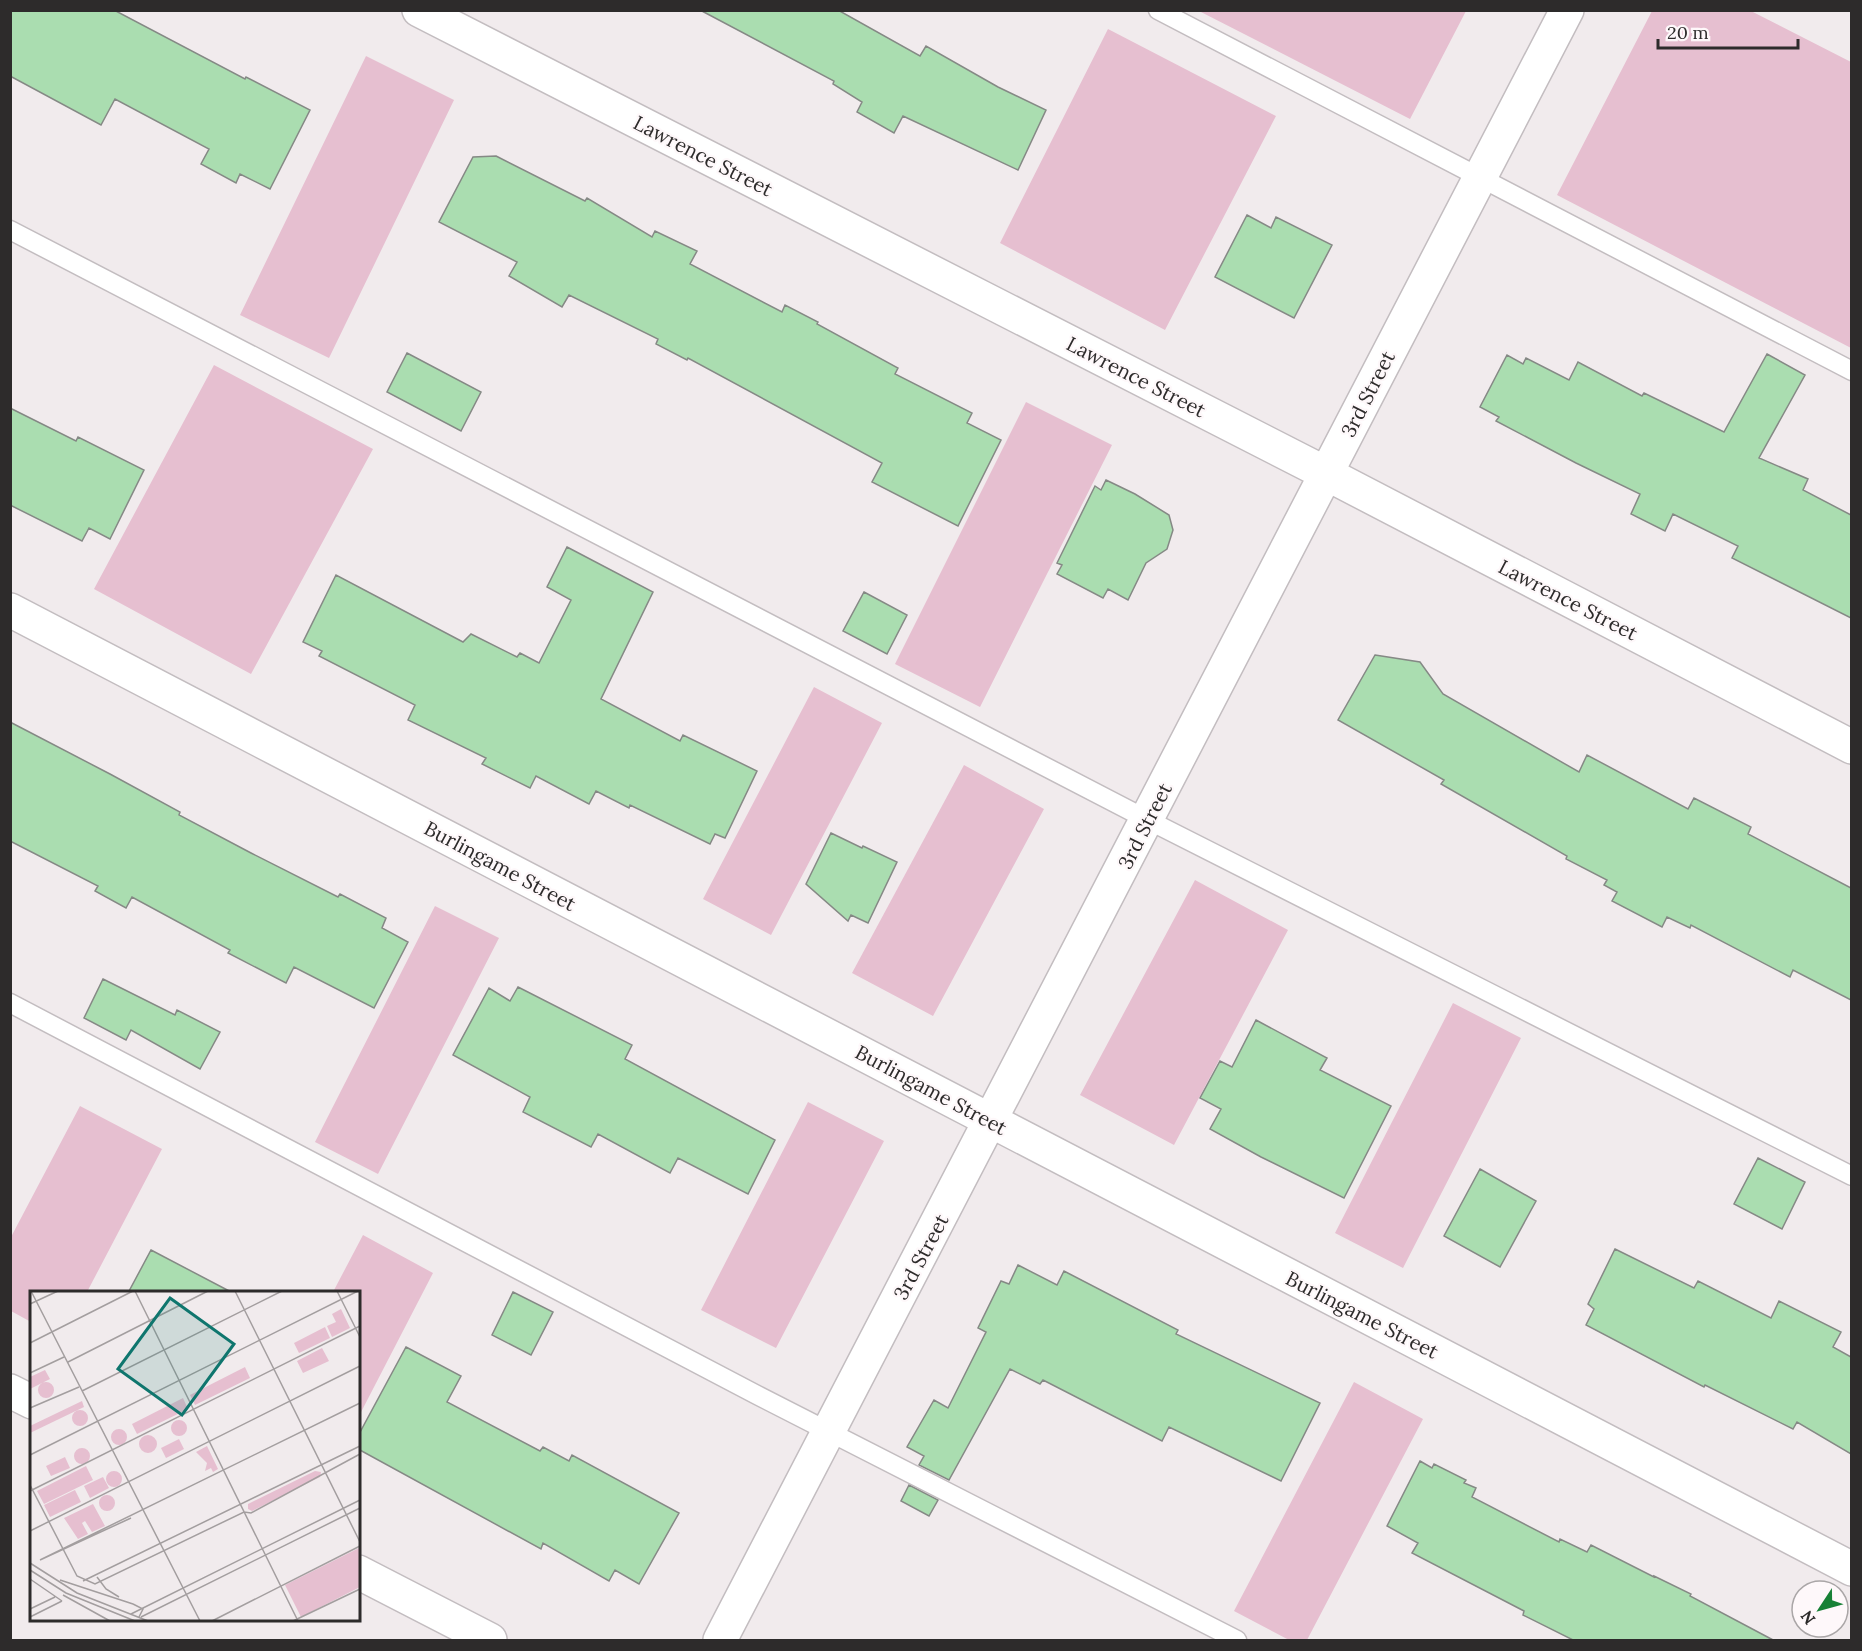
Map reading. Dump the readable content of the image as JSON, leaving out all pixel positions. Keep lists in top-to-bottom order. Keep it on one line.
{"streets":{"street":["Lawrence Street","3rd Street","Burlingame Street"]},"crossings":[["Lawrence Street","3rd Street"],["3rd Street","Burlingame Street"]],"scale_bar":"20 m","north":"bottom left"}
